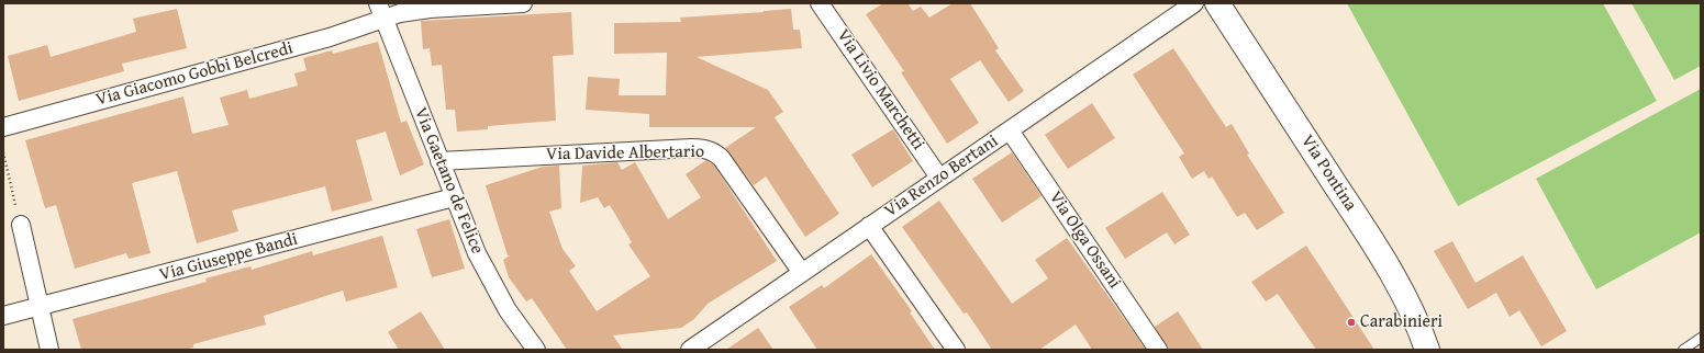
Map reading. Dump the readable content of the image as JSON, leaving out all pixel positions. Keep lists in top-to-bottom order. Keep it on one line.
{"streets":{"street":["Via Giacomo Gobbi Belcredi","Via Livio Marchetti","Via Davide Albertario","Via Pontina","Via Renzo Bertani","Via Gaetano de Felice","Via Olga Ossani","Via Giuseppe Bandi"]},"crossings":[["Via Giacomo Gobbi Belcredi","Via Gaetano de Felice"],["Via Livio Marchetti","Via Renzo Bertani"],["Via Davide Albertario","Via Renzo Bertani"],["Via Davide Albertario","Via Gaetano de Felice"],["Via Renzo Bertani","Via Olga Ossani"],["Via Gaetano de Felice","Via Giuseppe Bandi"]],"places":["Carabinieri"]}
